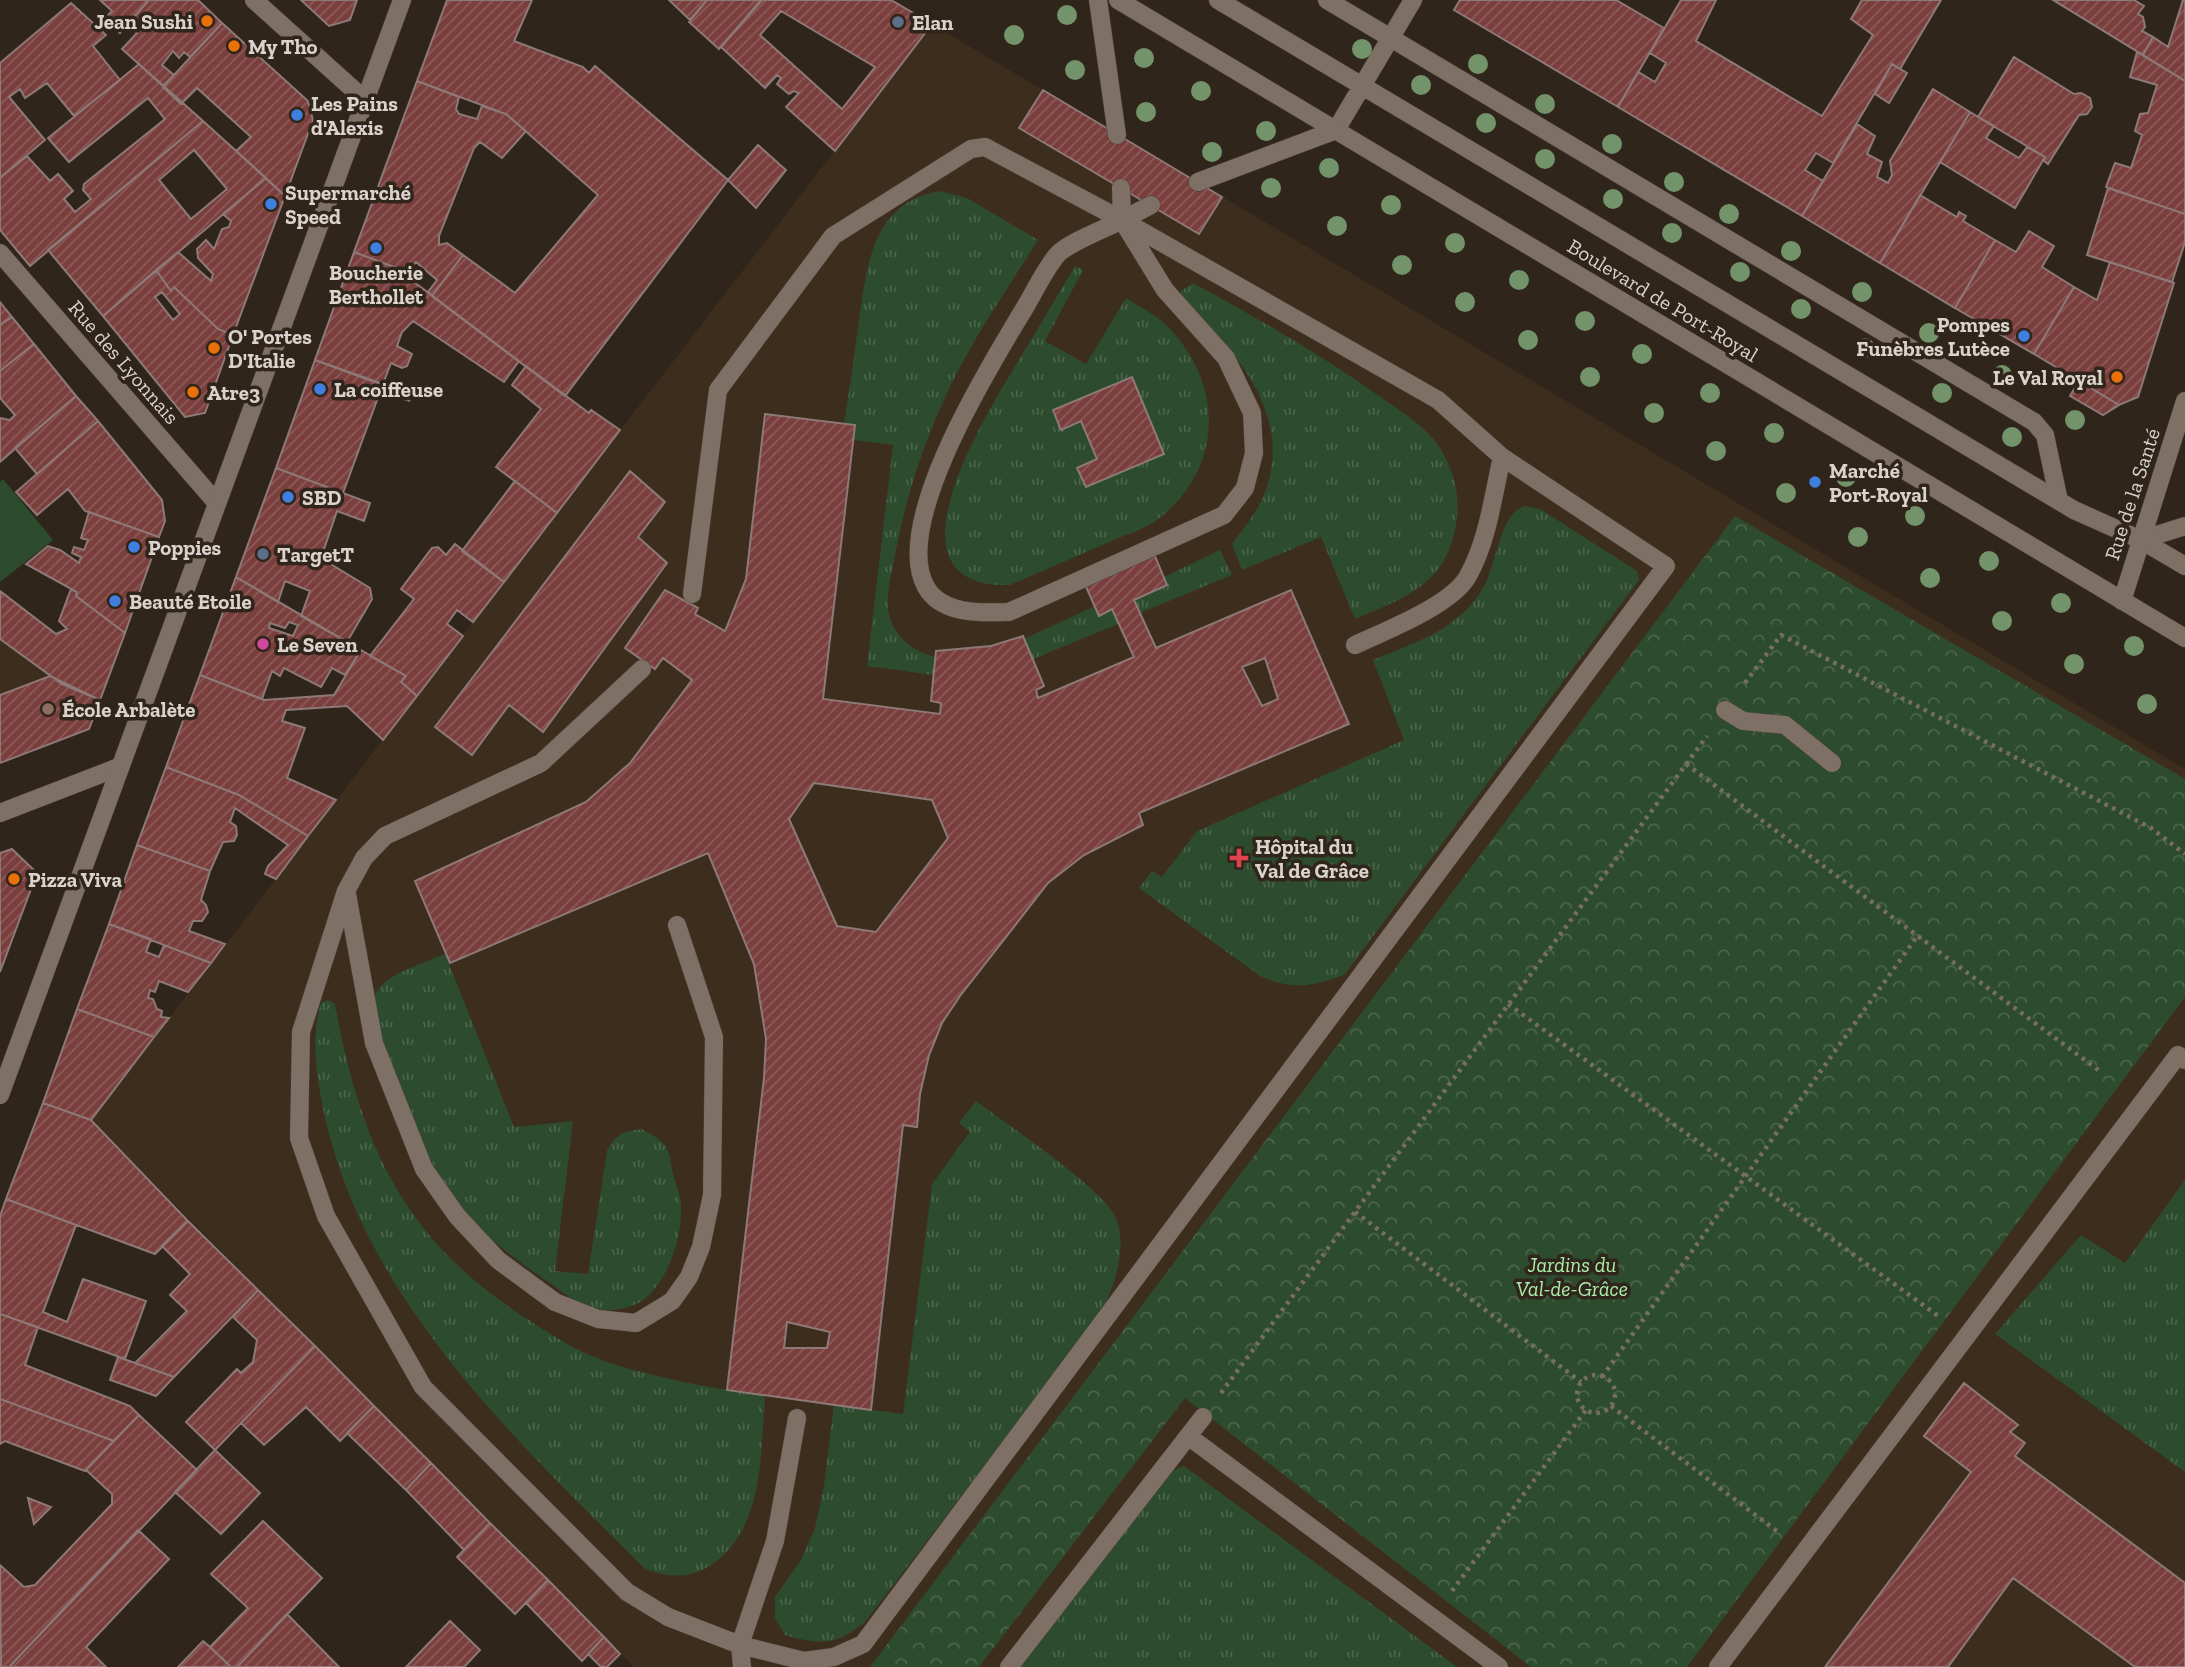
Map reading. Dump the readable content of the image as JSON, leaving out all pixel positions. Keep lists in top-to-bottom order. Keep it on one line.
{"streets":{"street":["Boulevard de Port-Royal","Rue des Lyonnais","Rue de la Santé"]},"crossings":[["Boulevard de Port-Royal","Rue de la Santé"]],"parks":["Jardins du Val-de-Grâce"],"places":{"other":["Jean Sushi","Elan","My Tho","Les Pains d'Alexis","Supermarché Speed","Boucherie Berthollet","Pompes Funèbres Lutèce","O' Portes D'Italie","Le Val Royal","La coiffeuse","Atre3","Marché Port-Royal","SBD","Poppies","TargetT","Beauté Etoile","Le Seven","École Arbalète","Pizza Viva"],"health":["Hôpital du Val de Grâce"]}}
